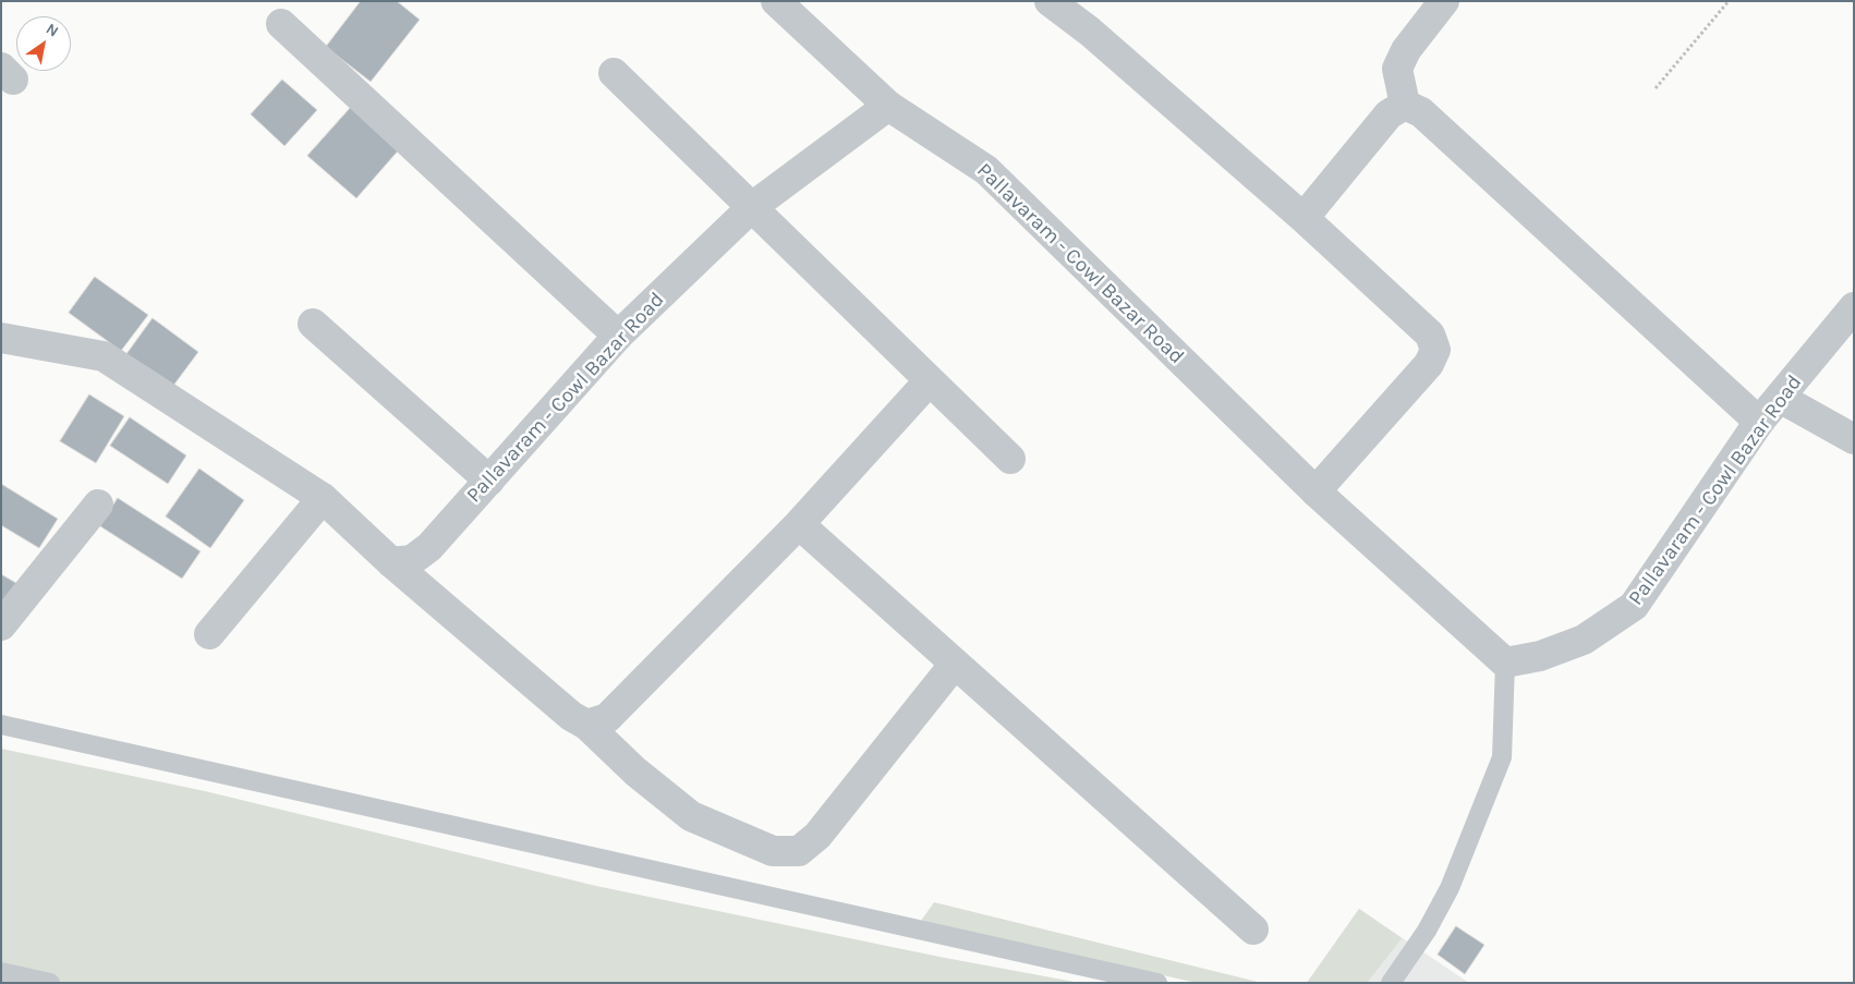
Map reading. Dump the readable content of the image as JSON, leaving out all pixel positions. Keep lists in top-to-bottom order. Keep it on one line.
{"streets":{"street":["Pallavaram - Cowl Bazar Road"]},"north":"top right"}
